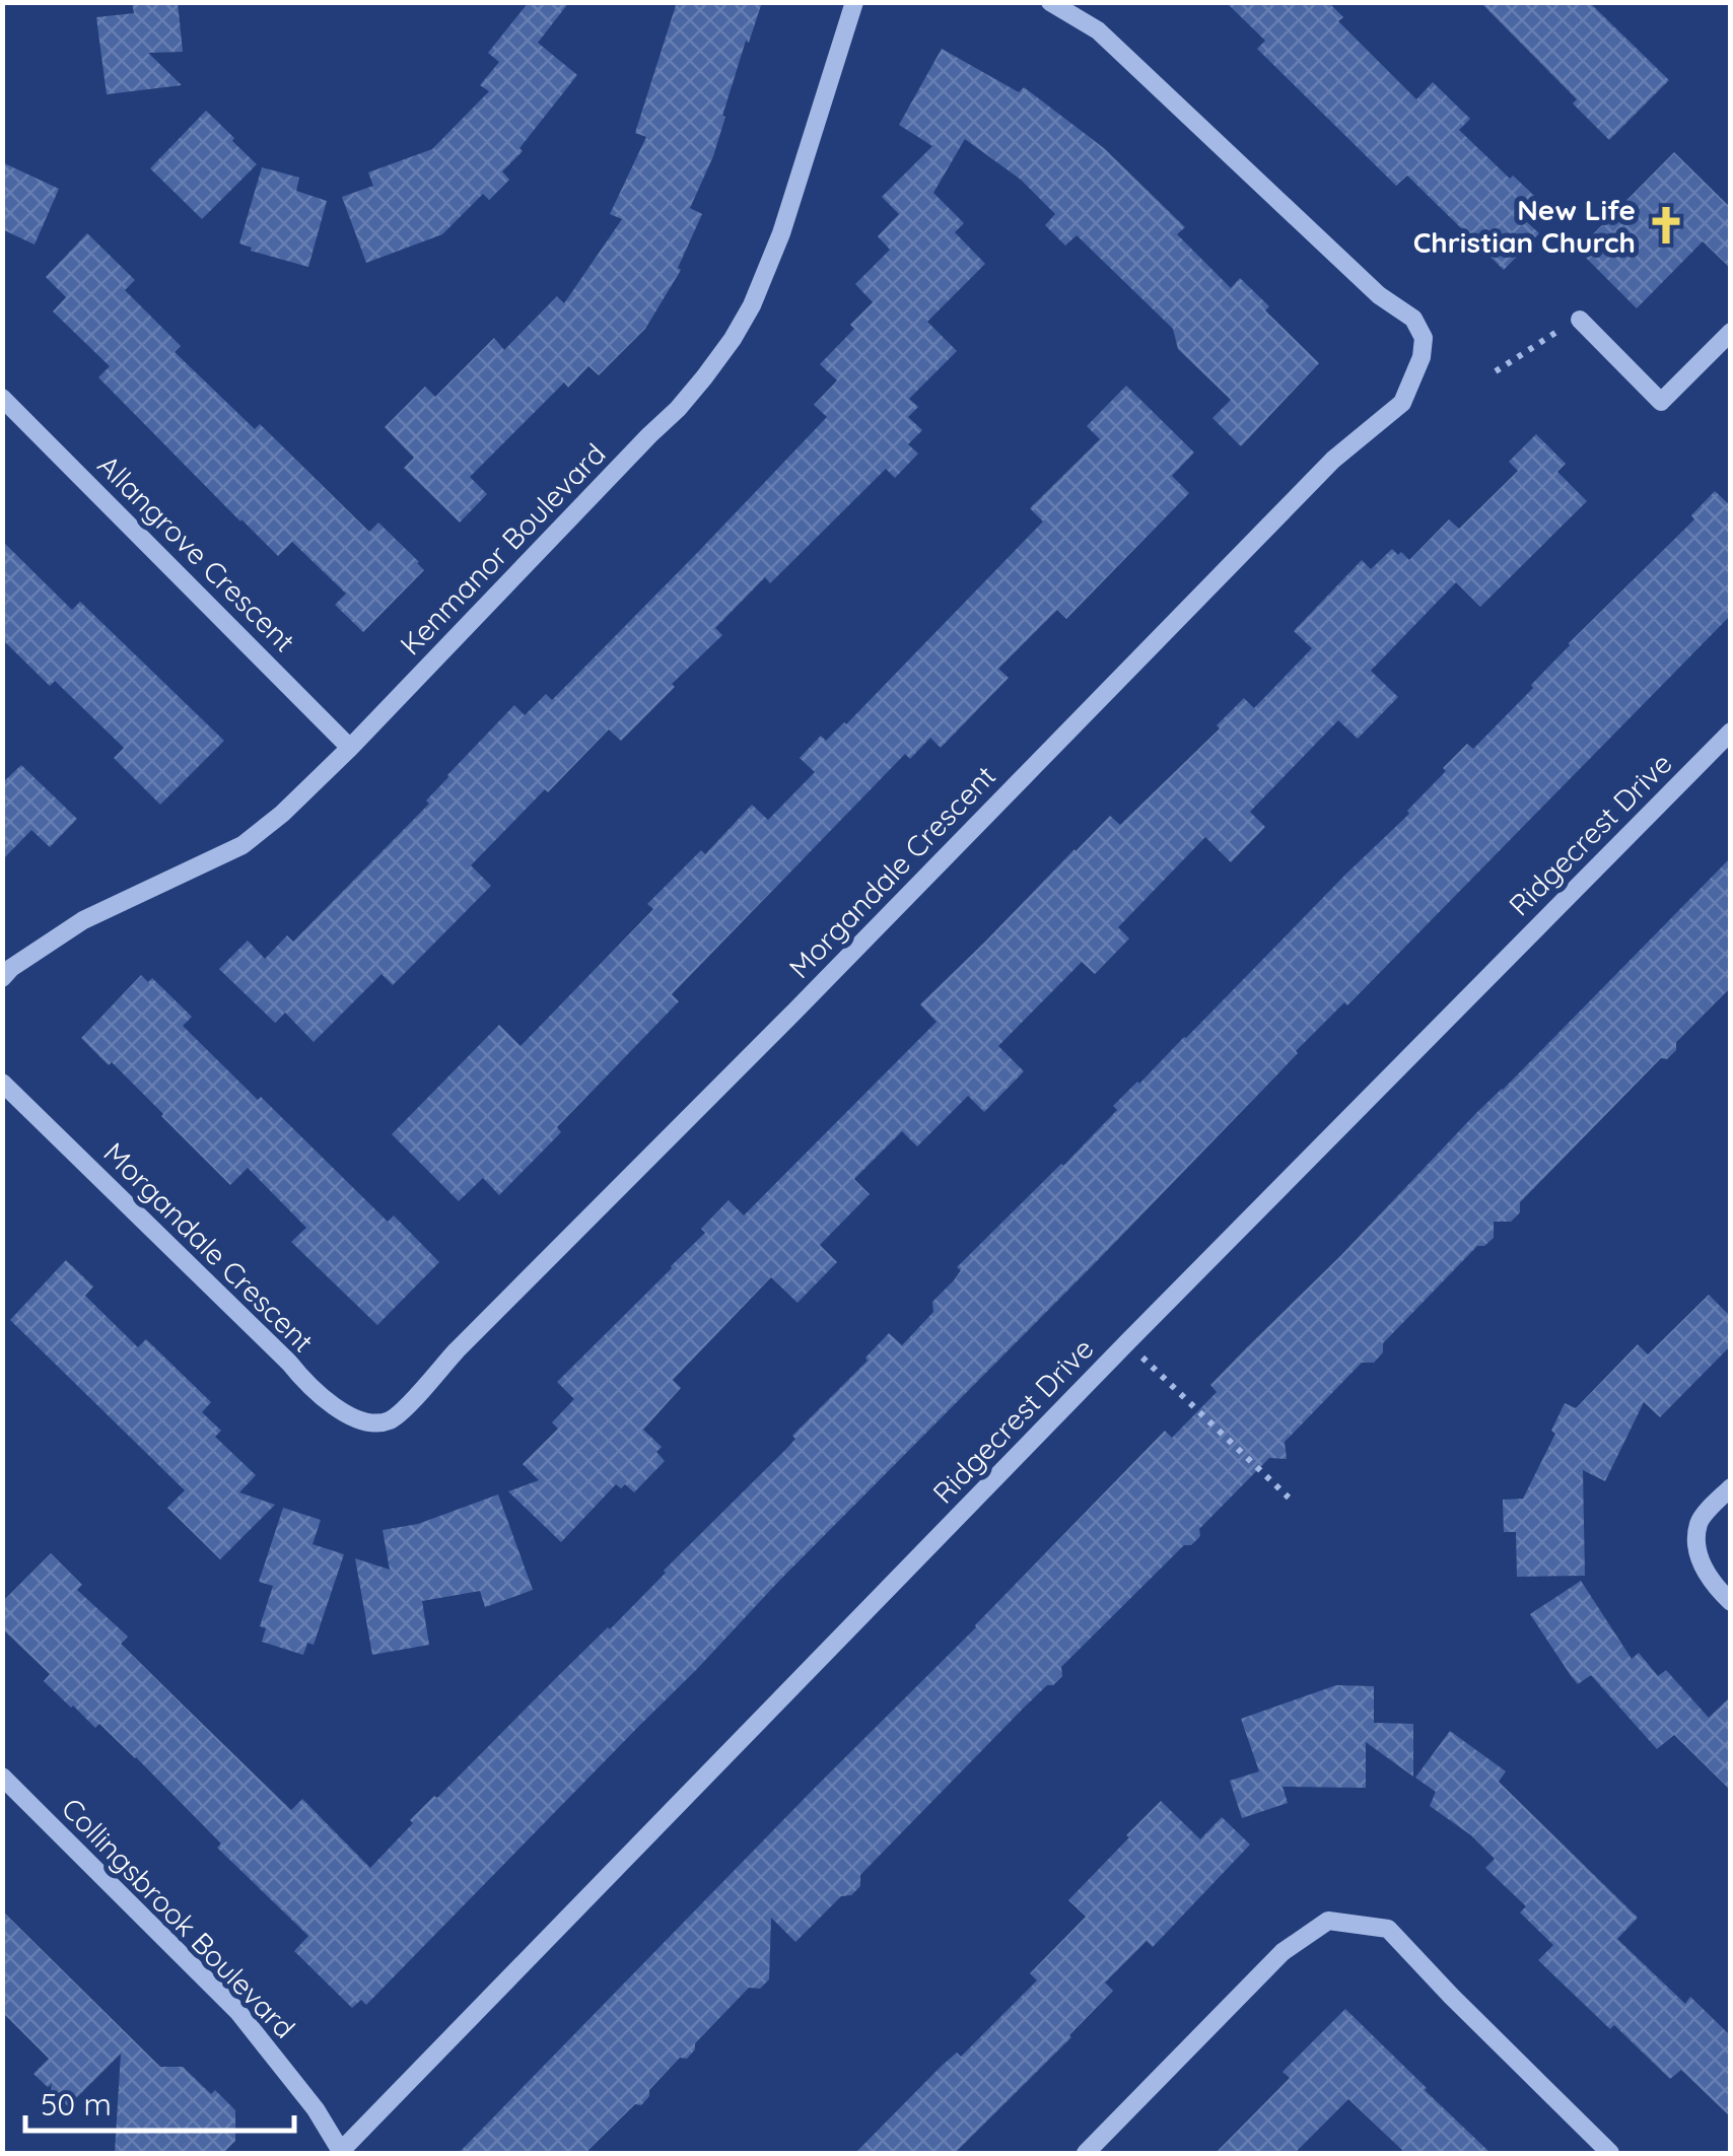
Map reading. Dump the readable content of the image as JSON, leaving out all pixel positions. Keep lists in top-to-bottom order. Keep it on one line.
{"streets":{"street":["Kenmanor Boulevard","Allangrove Crescent","Ridgecrest Drive","Morgandale Crescent","Collingsbrook Boulevard"]},"crossings":[["Kenmanor Boulevard","Allangrove Crescent"],["Ridgecrest Drive","Collingsbrook Boulevard"]],"places":{"church":["New Life Christian Church"]},"scale_bar":"50 m"}
